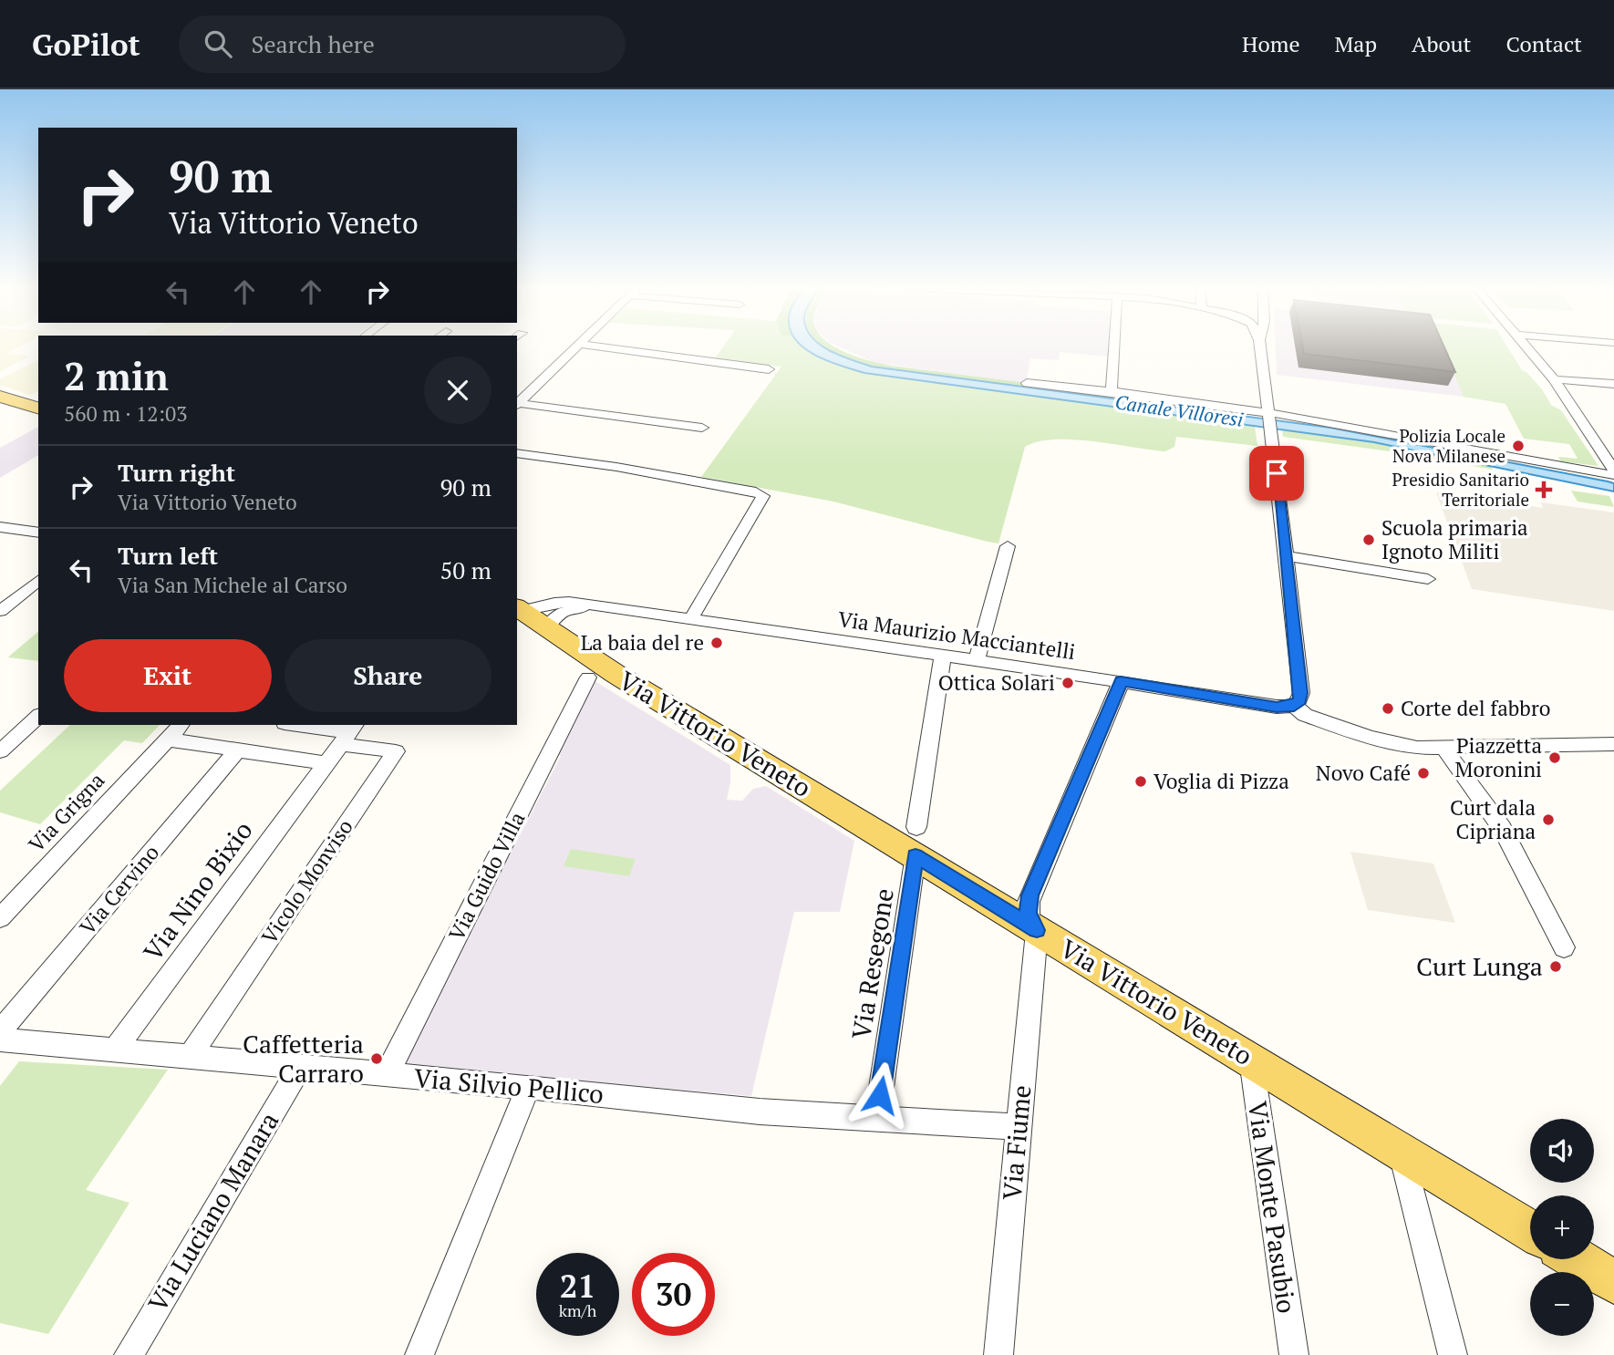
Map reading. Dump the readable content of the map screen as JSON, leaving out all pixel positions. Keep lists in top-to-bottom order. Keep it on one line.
{"streets":{"main road":["Via Vittorio Veneto"],"street":["Via Maurizio Macciantelli","Via Grigna","Via Guido Villa","Vicolo Monviso","Via Cervino","Via Nino Bixio","Via Resegone","Via Silvio Pellico","Via Fiume","Via Monte Pasubio","Via Luciano Manara"]},"crossings":[["Via Maurizio Macciantelli","Via Vittorio Veneto"],["Via Maurizio Macciantelli","Via Resegone"],["Via Vittorio Veneto","Via Guido Villa"],["Via Vittorio Veneto","Via Resegone"],["Via Vittorio Veneto","Via Fiume"],["Via Vittorio Veneto","Via Monte Pasubio"],["Via Guido Villa","Via Silvio Pellico"],["Vicolo Monviso","Via Nino Bixio"],["Vicolo Monviso","Via Silvio Pellico"],["Via Nino Bixio","Via Silvio Pellico"],["Via Resegone","Via Silvio Pellico"],["Via Silvio Pellico","Via Fiume"],["Via Silvio Pellico","Via Luciano Manara"]],"water":["Canale Villoresi"],"places":{"other":["Polizia Locale Nova Milanese","Scuola primaria Ignoto Militi","La baia del re","Ottica Solari","Corte del fabbro","Piazzetta Moronini","Novo Café","Voglia di Pizza","Curt dala Cipriana","Curt Lunga","Caffetteria Carraro"],"health":["Presidio Sanitario Territoriale"]},"page":{"header":"GoPilot","search":"Search here","nav":["Home","Map","About","Contact"],"turn":["90 m","Via Vittorio Veneto"],"heading":["2 min","560 m · 12:03"],"list":[{"name":"Turn right","note":"Via Vittorio Veneto","value":"90 m"},{"name":"Turn left","note":"Via San Michele al Carso","value":"50 m"}],"buttons":["Exit","Share"],"map_buttons":["+","−"],"speed":"21 km/h","limit":"30"}}
